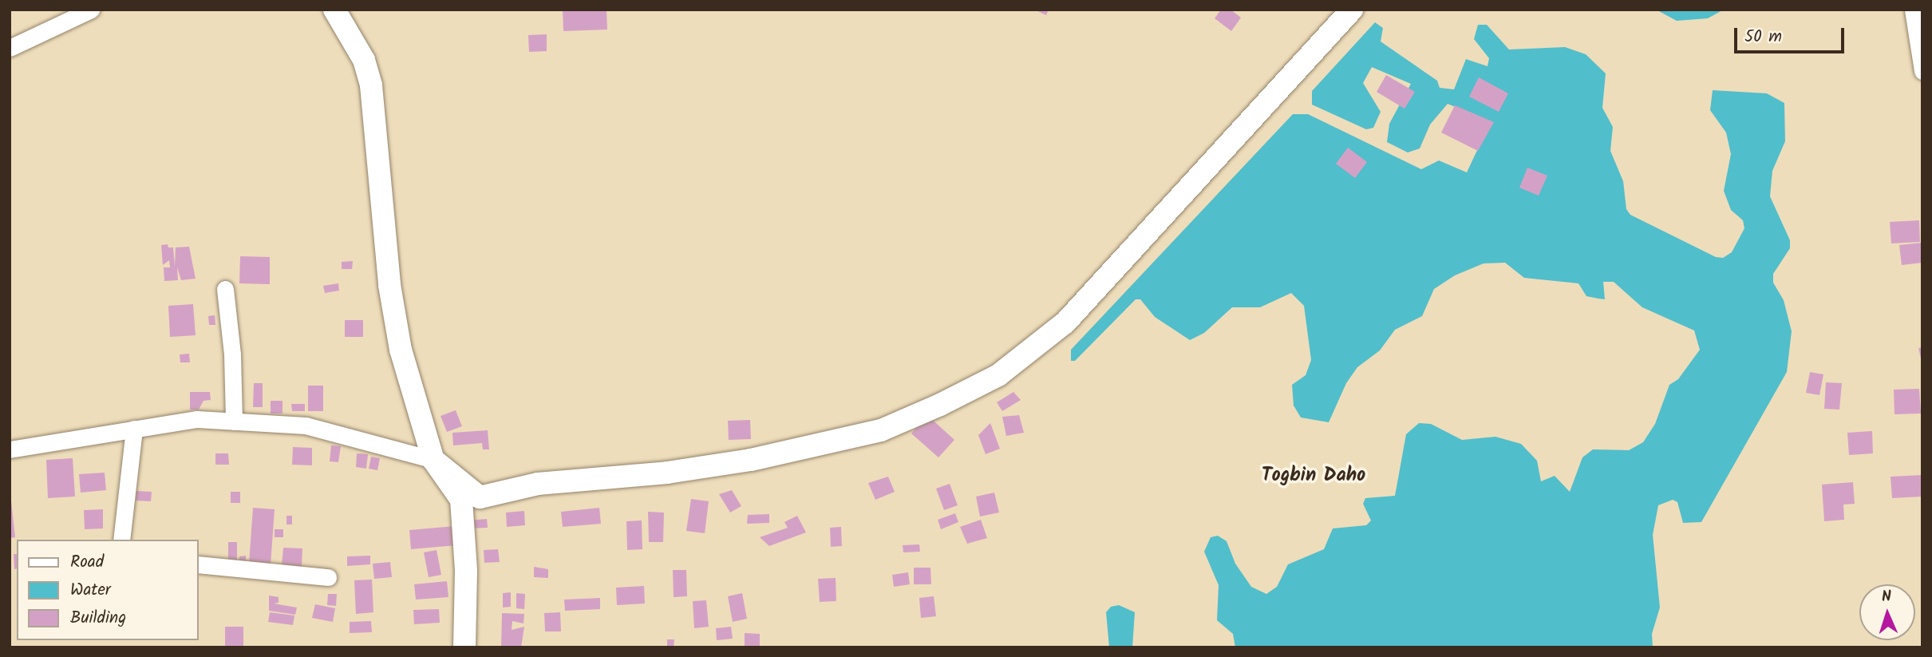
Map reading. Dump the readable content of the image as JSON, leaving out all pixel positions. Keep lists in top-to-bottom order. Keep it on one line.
{"districts":["Togbin Daho"],"legend":["Road","Water","Building"],"scale_bar":"50 m","north":"top"}
